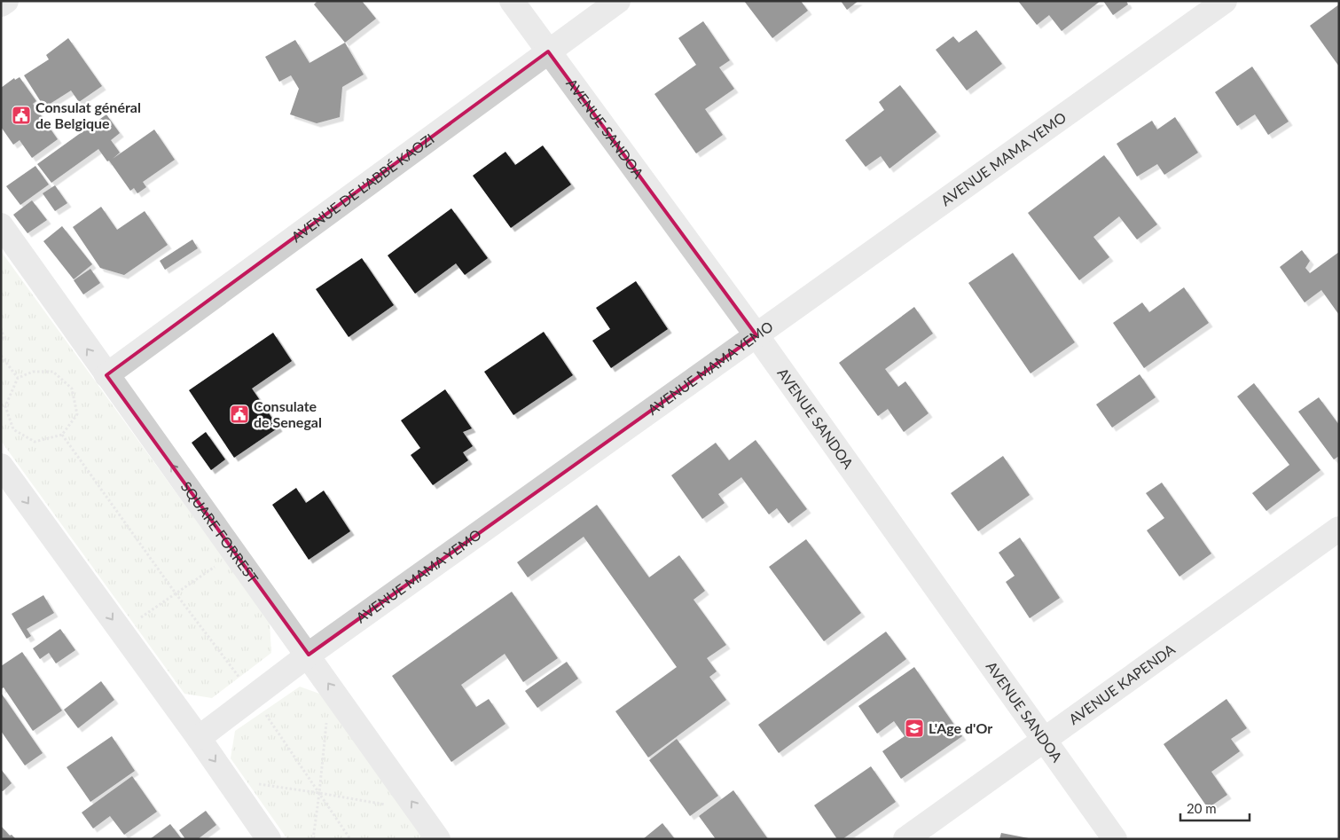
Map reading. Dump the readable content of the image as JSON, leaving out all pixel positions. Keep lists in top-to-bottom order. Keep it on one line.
{"streets":{"street":["AVENUE SANDOA","AVENUE MAMA YEMO","AVENUE DE L'ABBÉ KAOZI","SQUARE FORREST","AVENUE KAPENDA"]},"crossings":[["AVENUE SANDOA","AVENUE MAMA YEMO"],["AVENUE SANDOA","AVENUE DE L'ABBÉ KAOZI"],["AVENUE SANDOA","AVENUE KAPENDA"],["AVENUE MAMA YEMO","SQUARE FORREST"],["AVENUE DE L'ABBÉ KAOZI","SQUARE FORREST"]],"places":{"public building":["Consulat général de Belgique","Consulate de Senegal"],"school or university":["L'Age d'Or"]},"scale_bar":"20 m"}
